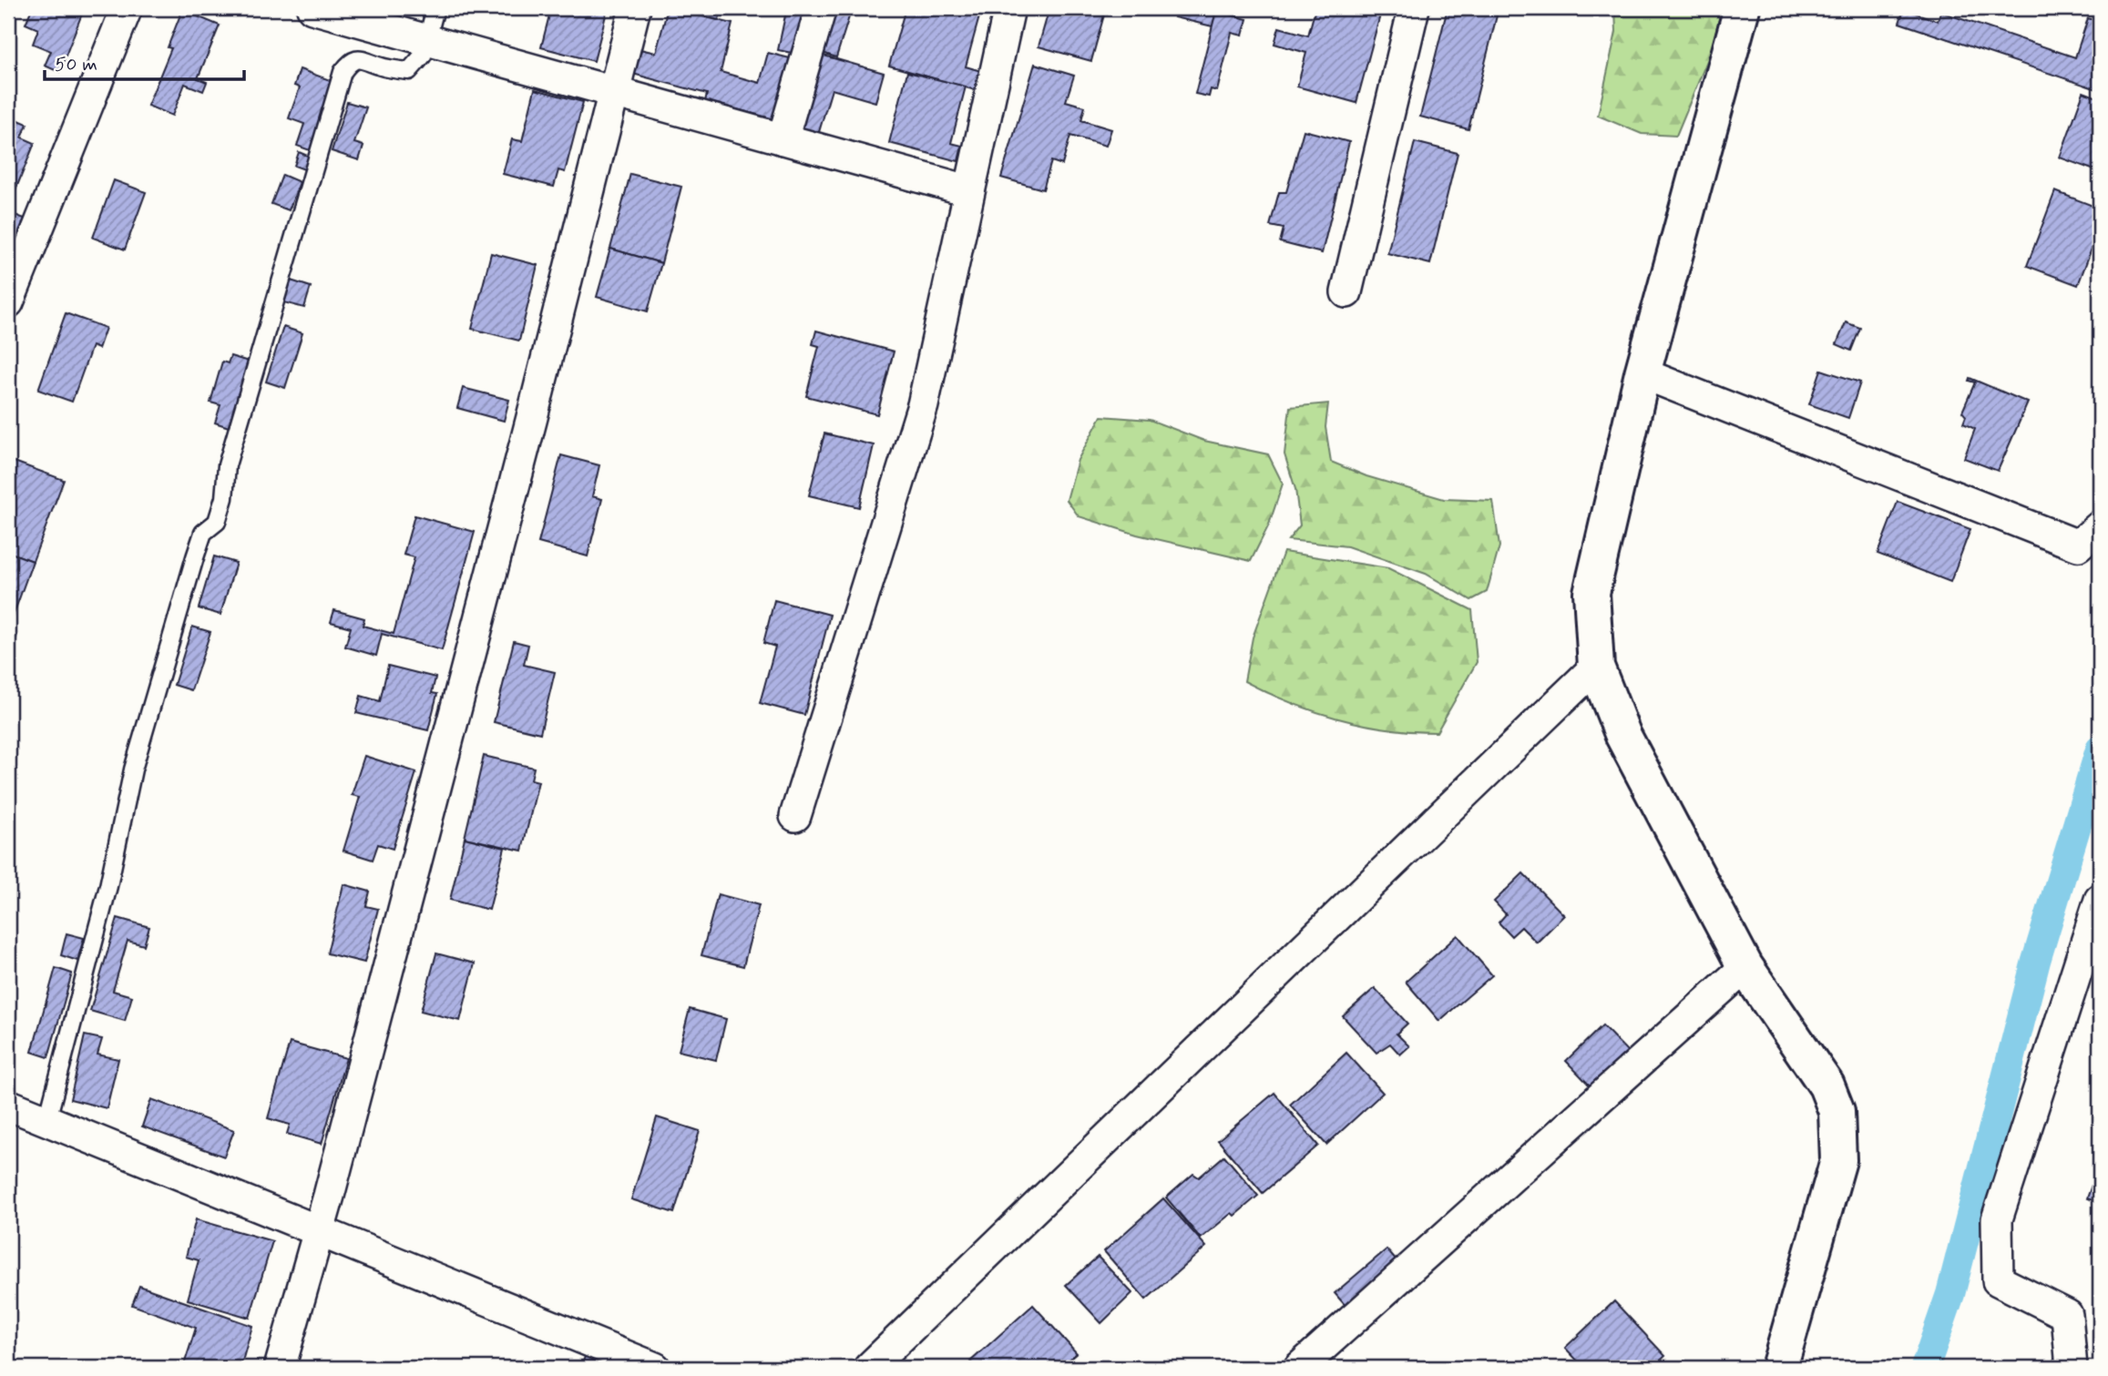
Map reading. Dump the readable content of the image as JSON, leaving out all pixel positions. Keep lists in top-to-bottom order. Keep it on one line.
{"scale_bar":"50 m"}
